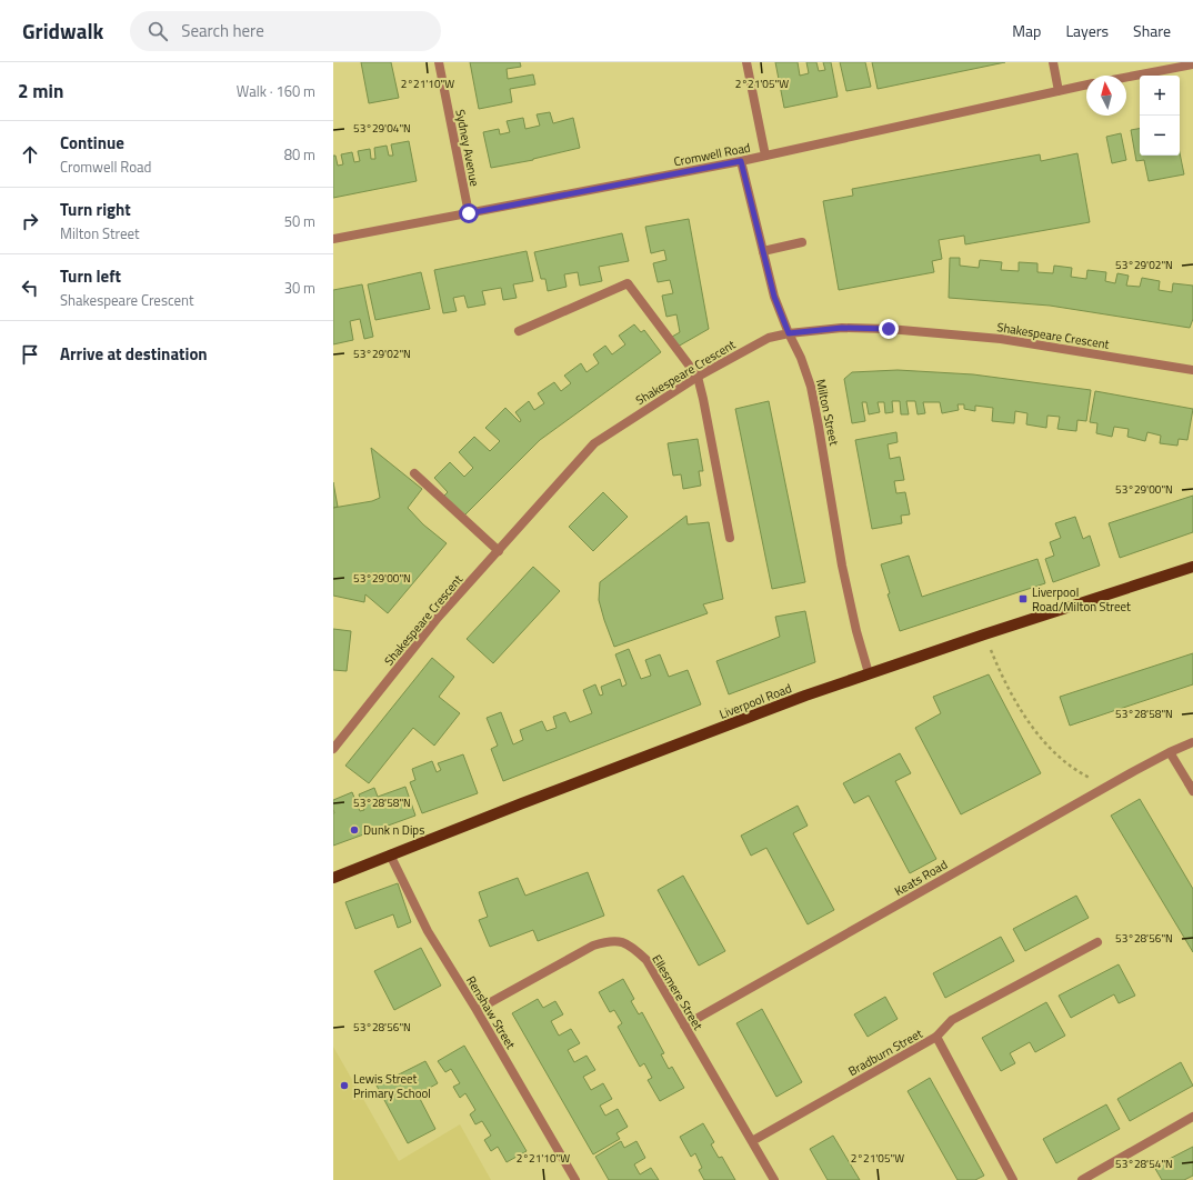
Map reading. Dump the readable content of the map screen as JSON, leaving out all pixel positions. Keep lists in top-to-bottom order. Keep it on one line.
{"streets":{"main road":["Liverpool Road"],"street":["Sydney Avenue","Cromwell Road","Shakespeare Crescent","Milton Street","Keats Road","Ellesmere Street","Renshaw Street","Bradburn Street"]},"crossings":[["Sydney Avenue","Cromwell Road"],["Cromwell Road","Milton Street"],["Shakespeare Crescent","Milton Street"],["Milton Street","Liverpool Road"],["Liverpool Road","Renshaw Street"],["Keats Road","Ellesmere Street"],["Ellesmere Street","Renshaw Street"],["Ellesmere Street","Bradburn Street"]],"places":{"transit":["Liverpool Road/Milton Street"],"other":["Dunk n Dips","Lewis Street Primary School"]},"north":"top","page":{"header":"Gridwalk","search":"Search here","nav":["Map","Layers","Share"],"heading":["2 min","Walk · 160 m"],"map_buttons":["+","−"],"list":[["Continue","Cromwell Road","80 m"],["Turn right","Milton Street","50 m"],["Turn left","Shakespeare Crescent","30 m"],"Arrive at destination"]},"coordinates":["2°21'10\"W","2°21'05\"W","53°29'04\"N","53°29'02\"N","53°29'00\"N","53°28'58\"N","53°28'56\"N","53°28'54\"N"]}
